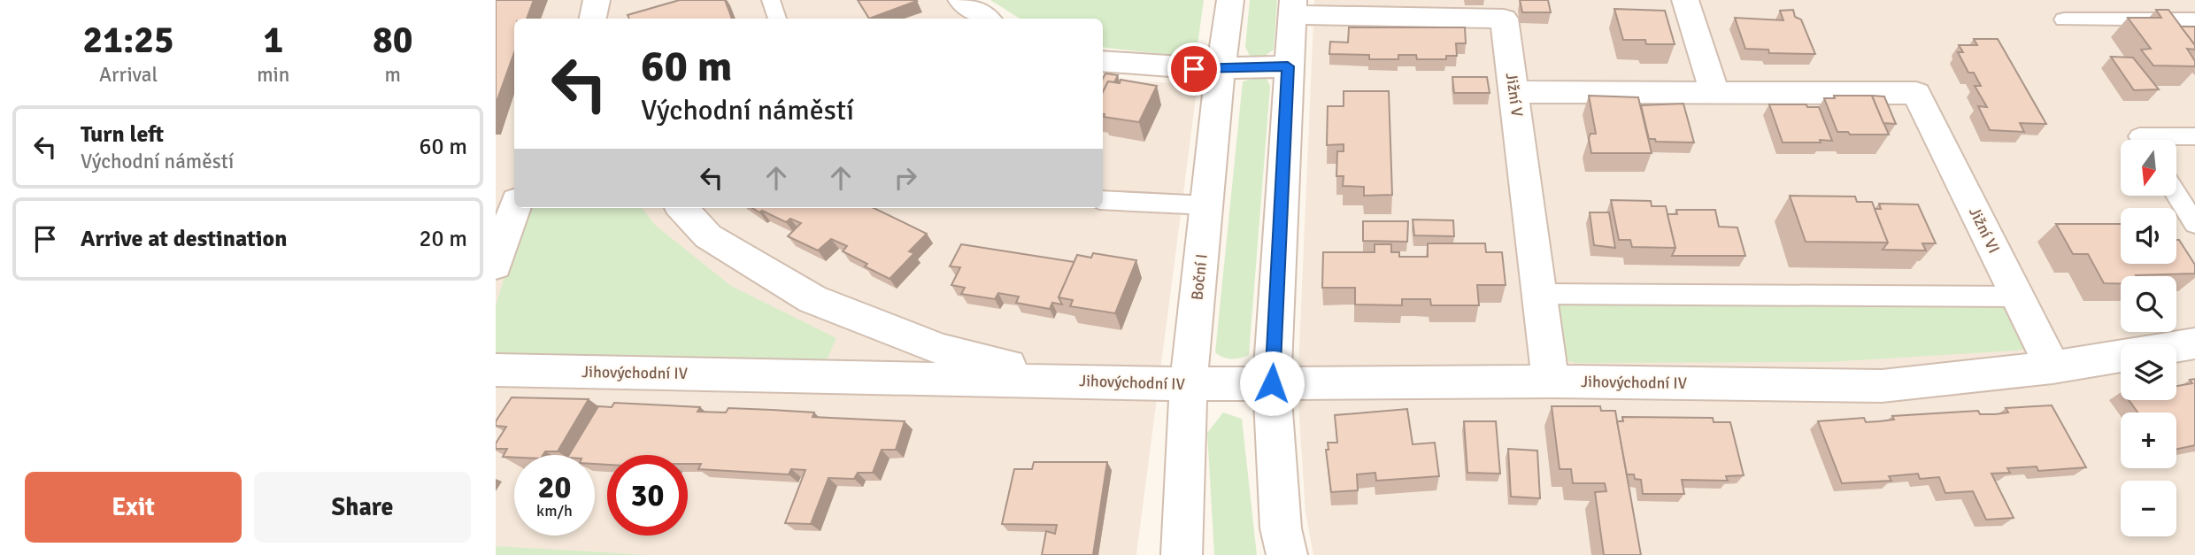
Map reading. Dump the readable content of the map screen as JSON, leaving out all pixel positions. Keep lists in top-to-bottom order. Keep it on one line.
{"streets":{"street":["Jižní V","Jižní VI","Boční I","Jihovýchodní IV"]},"crossings":[["Jižní V","Jihovýchodní IV"],["Jižní VI","Jihovýchodní IV"],["Boční I","Jihovýchodní IV"]],"north":"bottom","page":{"eta":["21:25","Arrival","1","min","80","m"],"turn":["60 m","Východní náměstí"],"list":[{"name":"Turn left","note":"Východní náměstí","value":"60 m"},{"name":"Arrive at destination","value":"20 m"}],"map_buttons":["+","−"],"speed":"20 km/h","limit":"30","buttons":["Exit","Share"]}}
